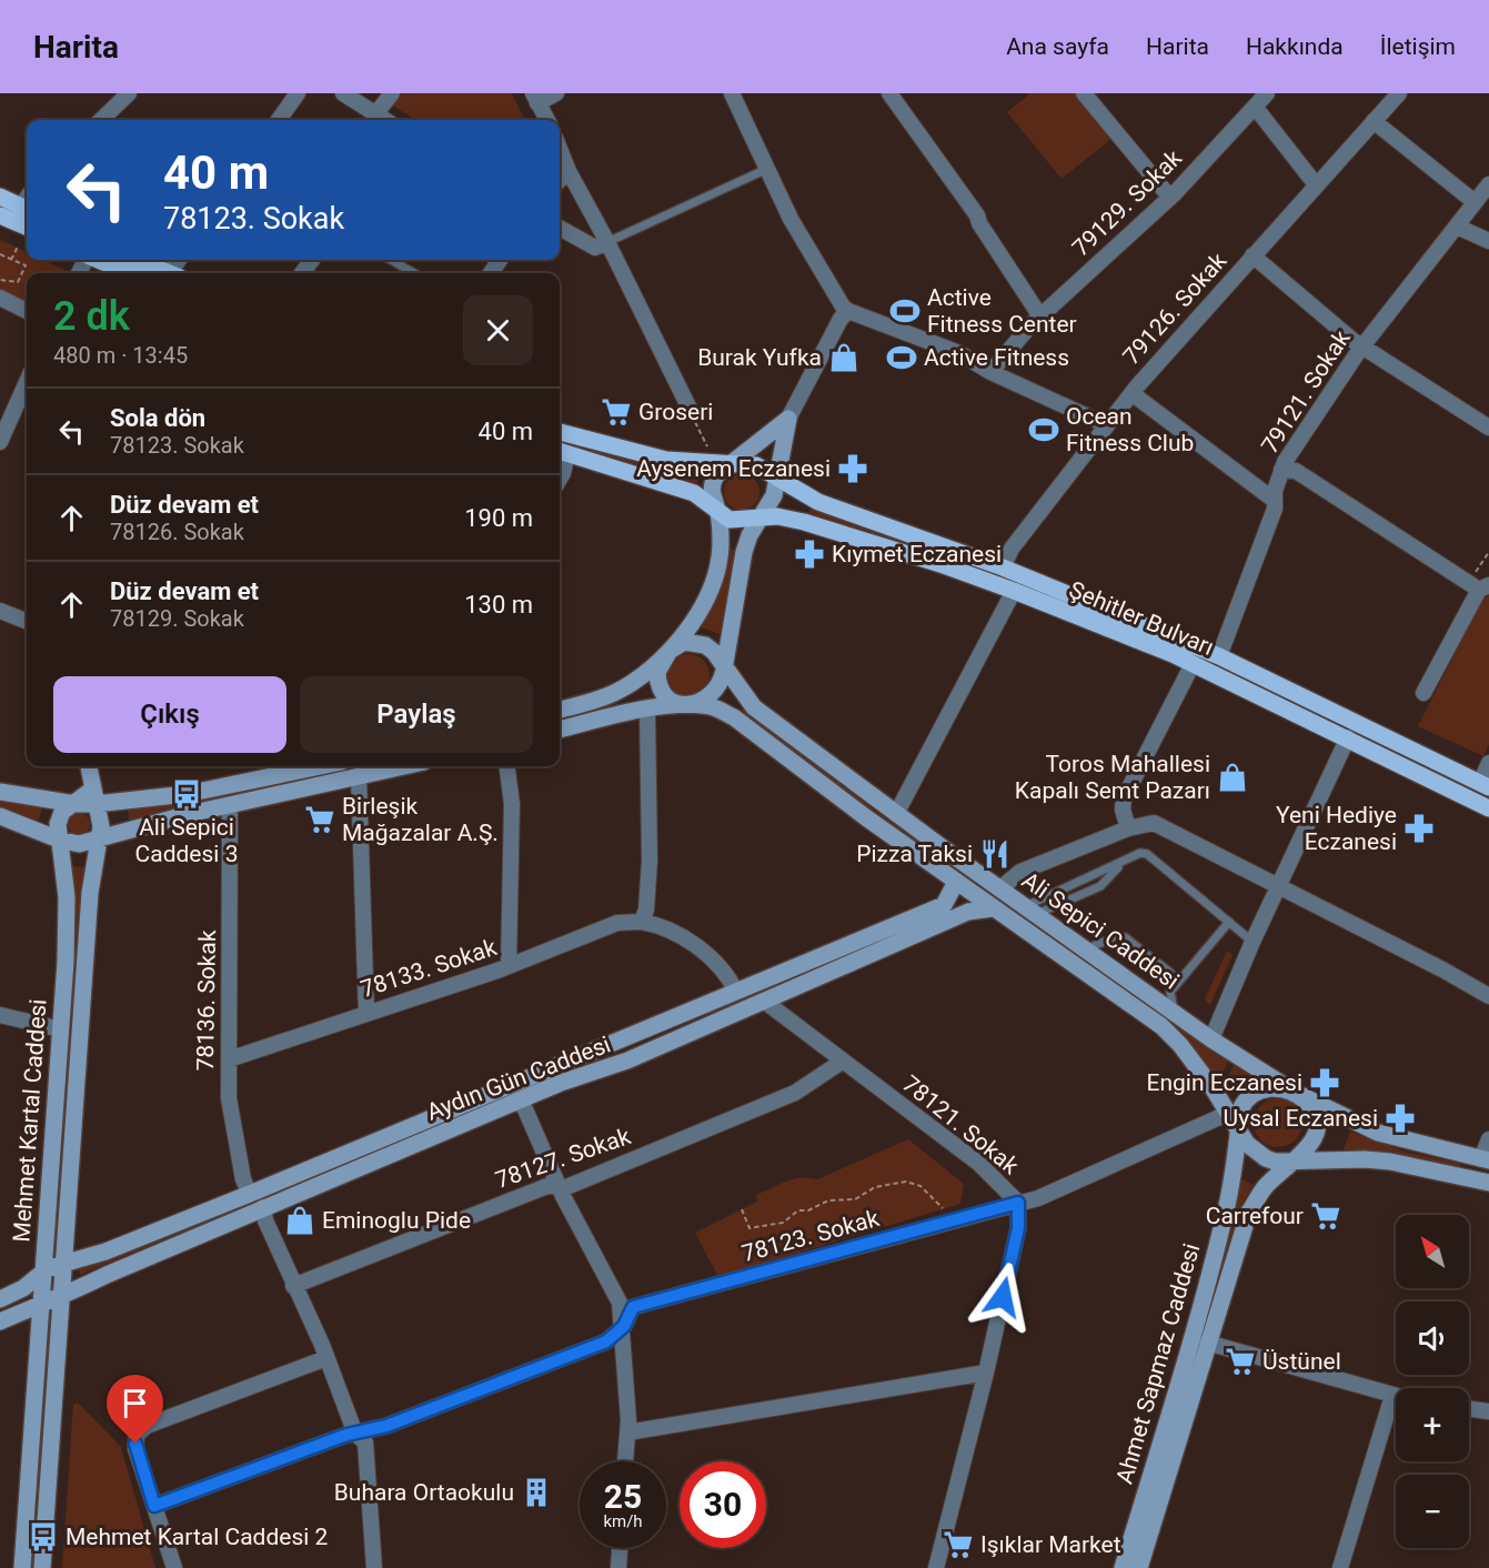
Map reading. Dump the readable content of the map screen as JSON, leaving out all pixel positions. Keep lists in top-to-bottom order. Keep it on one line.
{"streets":{"main road":["Şehitler Bulvarı","Ali Sepici Caddesi","Aydın Gün Caddesi","Mehmet Kartal Caddesi","Ahmet Sapmaz Caddesi"],"street":["79129. Sokak","79126. Sokak","79121. Sokak","78133. Sokak","78136. Sokak","78121. Sokak","78127. Sokak","78123. Sokak"]},"crossings":[["79126. Sokak","Şehitler Bulvarı"],["79121. Sokak","Şehitler Bulvarı"],["Ali Sepici Caddesi","Aydın Gün Caddesi"],["Ali Sepici Caddesi","78123. Sokak"],["Ali Sepici Caddesi","Ahmet Sapmaz Caddesi"],["78133. Sokak","78136. Sokak"],["78136. Sokak","Aydın Gün Caddesi"],["Aydın Gün Caddesi","Mehmet Kartal Caddesi"],["Aydın Gün Caddesi","78121. Sokak"],["78121. Sokak","78127. Sokak"],["78121. Sokak","78123. Sokak"]],"places":{"sports":["Active Fitness Center","Active Fitness","Ocean Fitness Club"],"shop":["Burak Yufka","Toros Mahallesi Kapalı Semt Pazarı","Eminoglu Pide"],"supermarket":["Groseri","Birleşik Mağazalar A.Ş.","Carrefour","Üstünel","Işıklar Market"],"pharmacy":["Aysenem Eczanesi","Kıymet Eczanesi","Yeni Hediye Eczanesi","Engin Eczanesi","Uysal Eczanesi"],"bus stop":["Ali Sepici Caddesi 3","Mehmet Kartal Caddesi 2"],"restaurant":["Pizza Taksi"],"building":["Buhara Ortaokulu"]},"north":"top left","page":{"header":"Harita","nav":["Ana sayfa","Harita","Hakkında","İletişim"],"turn":["40 m","78123. Sokak"],"heading":["2 dk","480 m · 13:45"],"list":[{"name":"Sola dön","note":"78123. Sokak","value":"40 m"},{"name":"Düz devam et","note":"78126. Sokak","value":"190 m"},{"name":"Düz devam et","note":"78129. Sokak","value":"130 m"}],"buttons":["Çıkış","Paylaş"],"map_buttons":["+","−"],"speed":"25 km/h","limit":"30"}}
